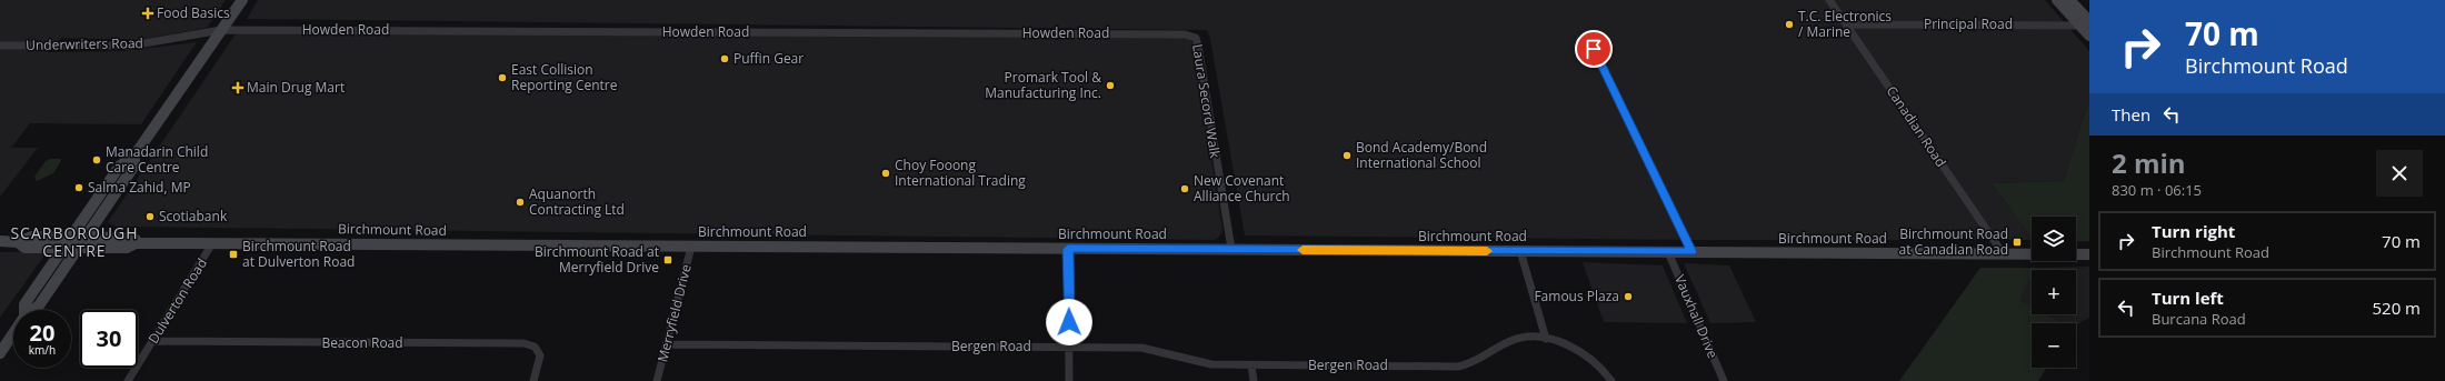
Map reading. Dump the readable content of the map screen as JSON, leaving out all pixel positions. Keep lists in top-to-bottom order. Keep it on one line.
{"streets":{"main road":["Birchmount Road"],"street":["Principal Road","Howden Road","Underwriters Road","Laura Secord Walk","Canadian Road","Dulverton Road","Merryfield Drive","Vauxhall Drive","Beacon Road","Bergen Road"]},"crossings":[["Principal Road","Canadian Road"],["Howden Road","Underwriters Road"],["Howden Road","Laura Secord Walk"],["Laura Secord Walk","Birchmount Road"],["Canadian Road","Birchmount Road"],["Birchmount Road","Dulverton Road"],["Birchmount Road","Merryfield Drive"],["Birchmount Road","Vauxhall Drive"],["Dulverton Road","Beacon Road"],["Merryfield Drive","Bergen Road"]],"districts":["SCARBOROUGH CENTRE"],"places":{"health":["Food Basics","Main Drug Mart"],"other":["T.C. Electronics / Marine","Puffin Gear","East Collision Reporting Centre","Promark Tool & Manufacturing Inc.","Bond Academy/Bond International School","Manadarin Child Care Centre","Choy Fooong International Trading","Salma Zahid, MP","New Covenant Alliance Church","Aquanorth Contracting Ltd","Scotiabank","Famous Plaza"],"transit":["Birchmount Road at Canadian Road","Birchmount Road at Dulverton Road","Birchmount Road at Merryfield Drive"]},"page":{"turn":["70 m","Birchmount Road"],"then":"Then","heading":["2 min","830 m · 06:15"],"list":[{"name":"Turn right","note":"Birchmount Road","value":"70 m"},{"name":"Turn left","note":"Burcana Road","value":"520 m"}],"map_buttons":["+","−"],"speed":"20 km/h","limit":"30"}}
